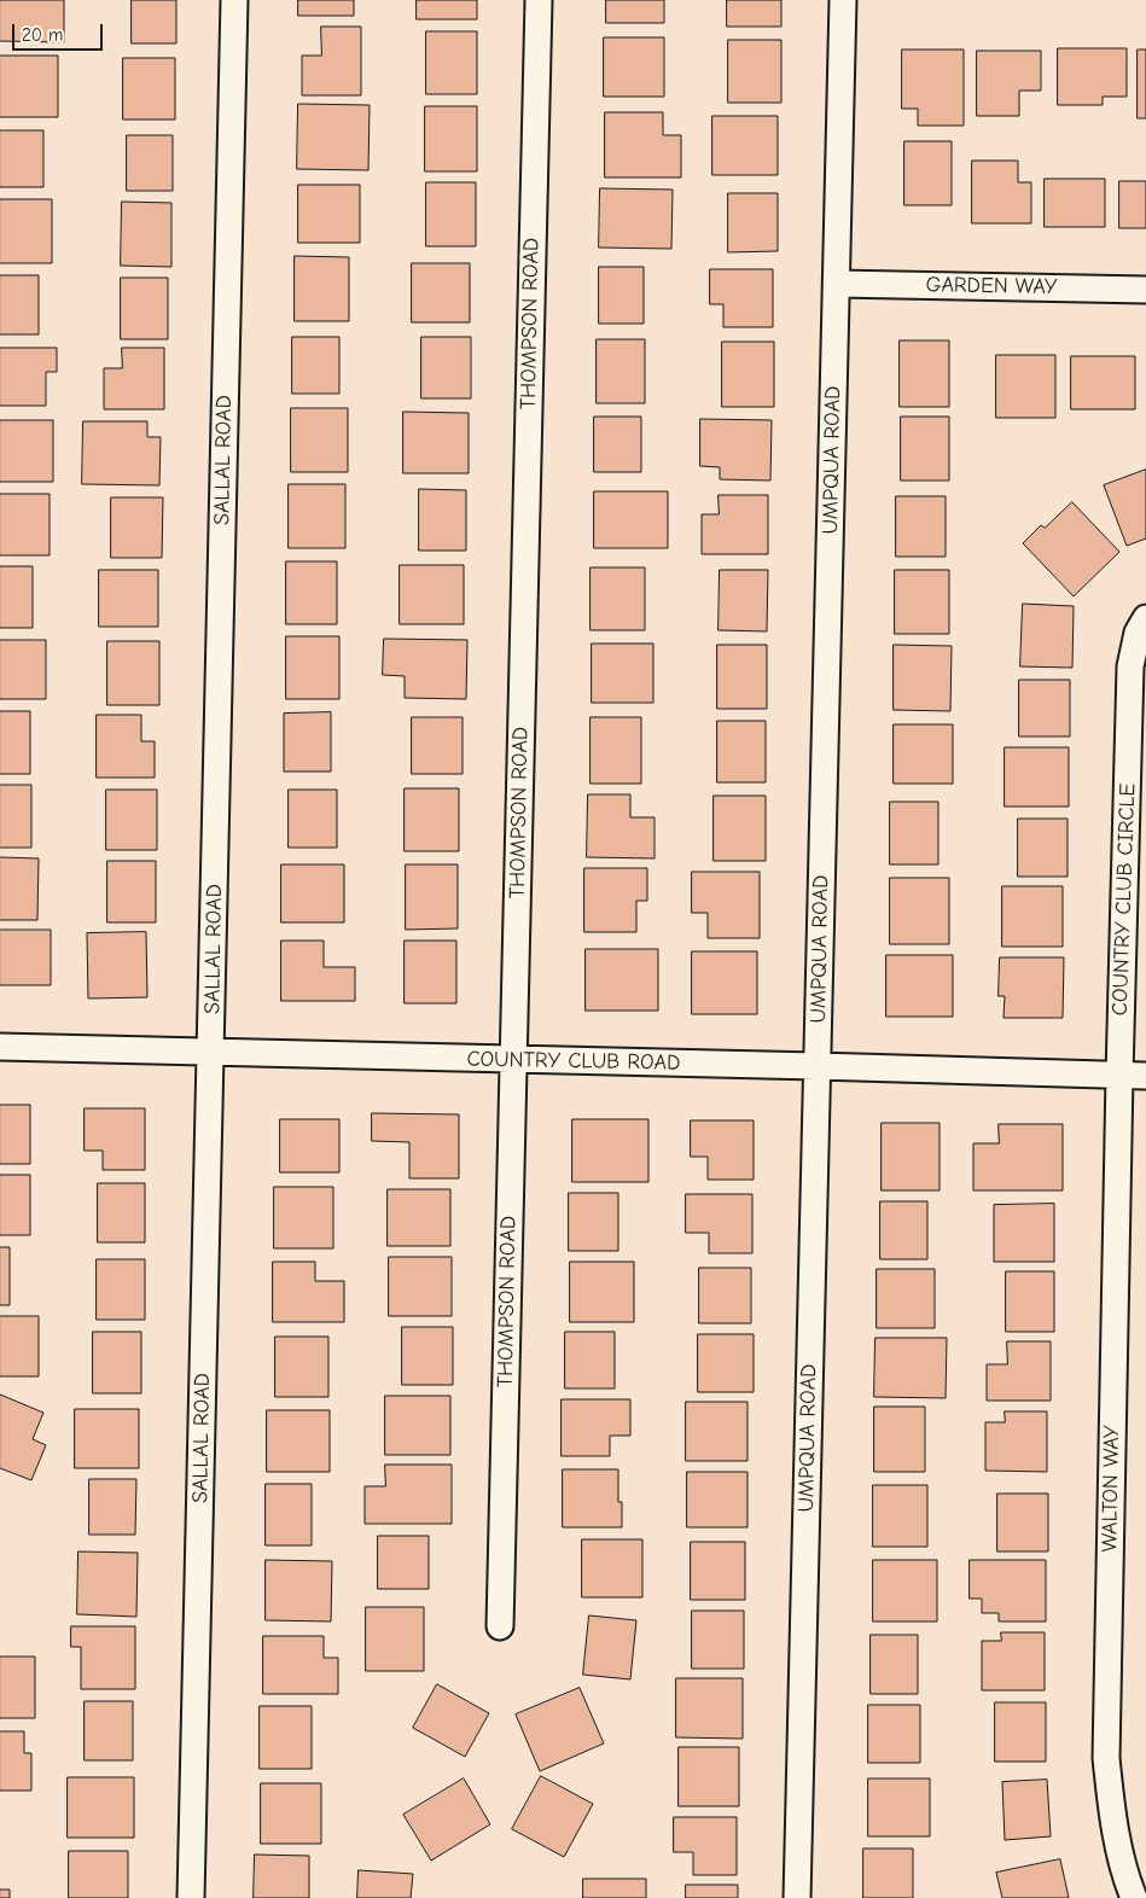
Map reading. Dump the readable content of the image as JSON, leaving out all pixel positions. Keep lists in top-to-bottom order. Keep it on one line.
{"streets":{"street":["GARDEN WAY","THOMPSON ROAD","SALLAL ROAD","UMPQUA ROAD","COUNTRY CLUB CIRCLE","COUNTRY CLUB ROAD","WALTON WAY"]},"crossings":[["GARDEN WAY","UMPQUA ROAD"],["THOMPSON ROAD","COUNTRY CLUB ROAD"],["SALLAL ROAD","COUNTRY CLUB ROAD"],["UMPQUA ROAD","COUNTRY CLUB ROAD"],["COUNTRY CLUB CIRCLE","COUNTRY CLUB ROAD"],["COUNTRY CLUB CIRCLE","WALTON WAY"],["COUNTRY CLUB ROAD","WALTON WAY"]],"scale_bar":"20 m"}
